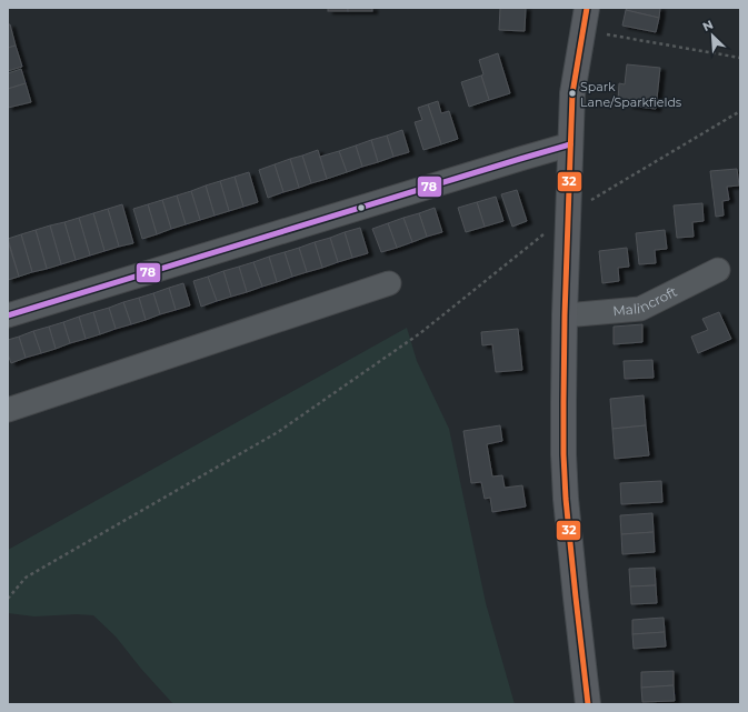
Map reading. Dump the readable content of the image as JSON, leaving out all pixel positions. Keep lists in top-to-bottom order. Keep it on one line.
{"streets":{"street":["Malincroft"]},"places":["Spark Lane/Sparkfields"],"lines":["transit line 32","transit line 78"],"north":"top left"}
